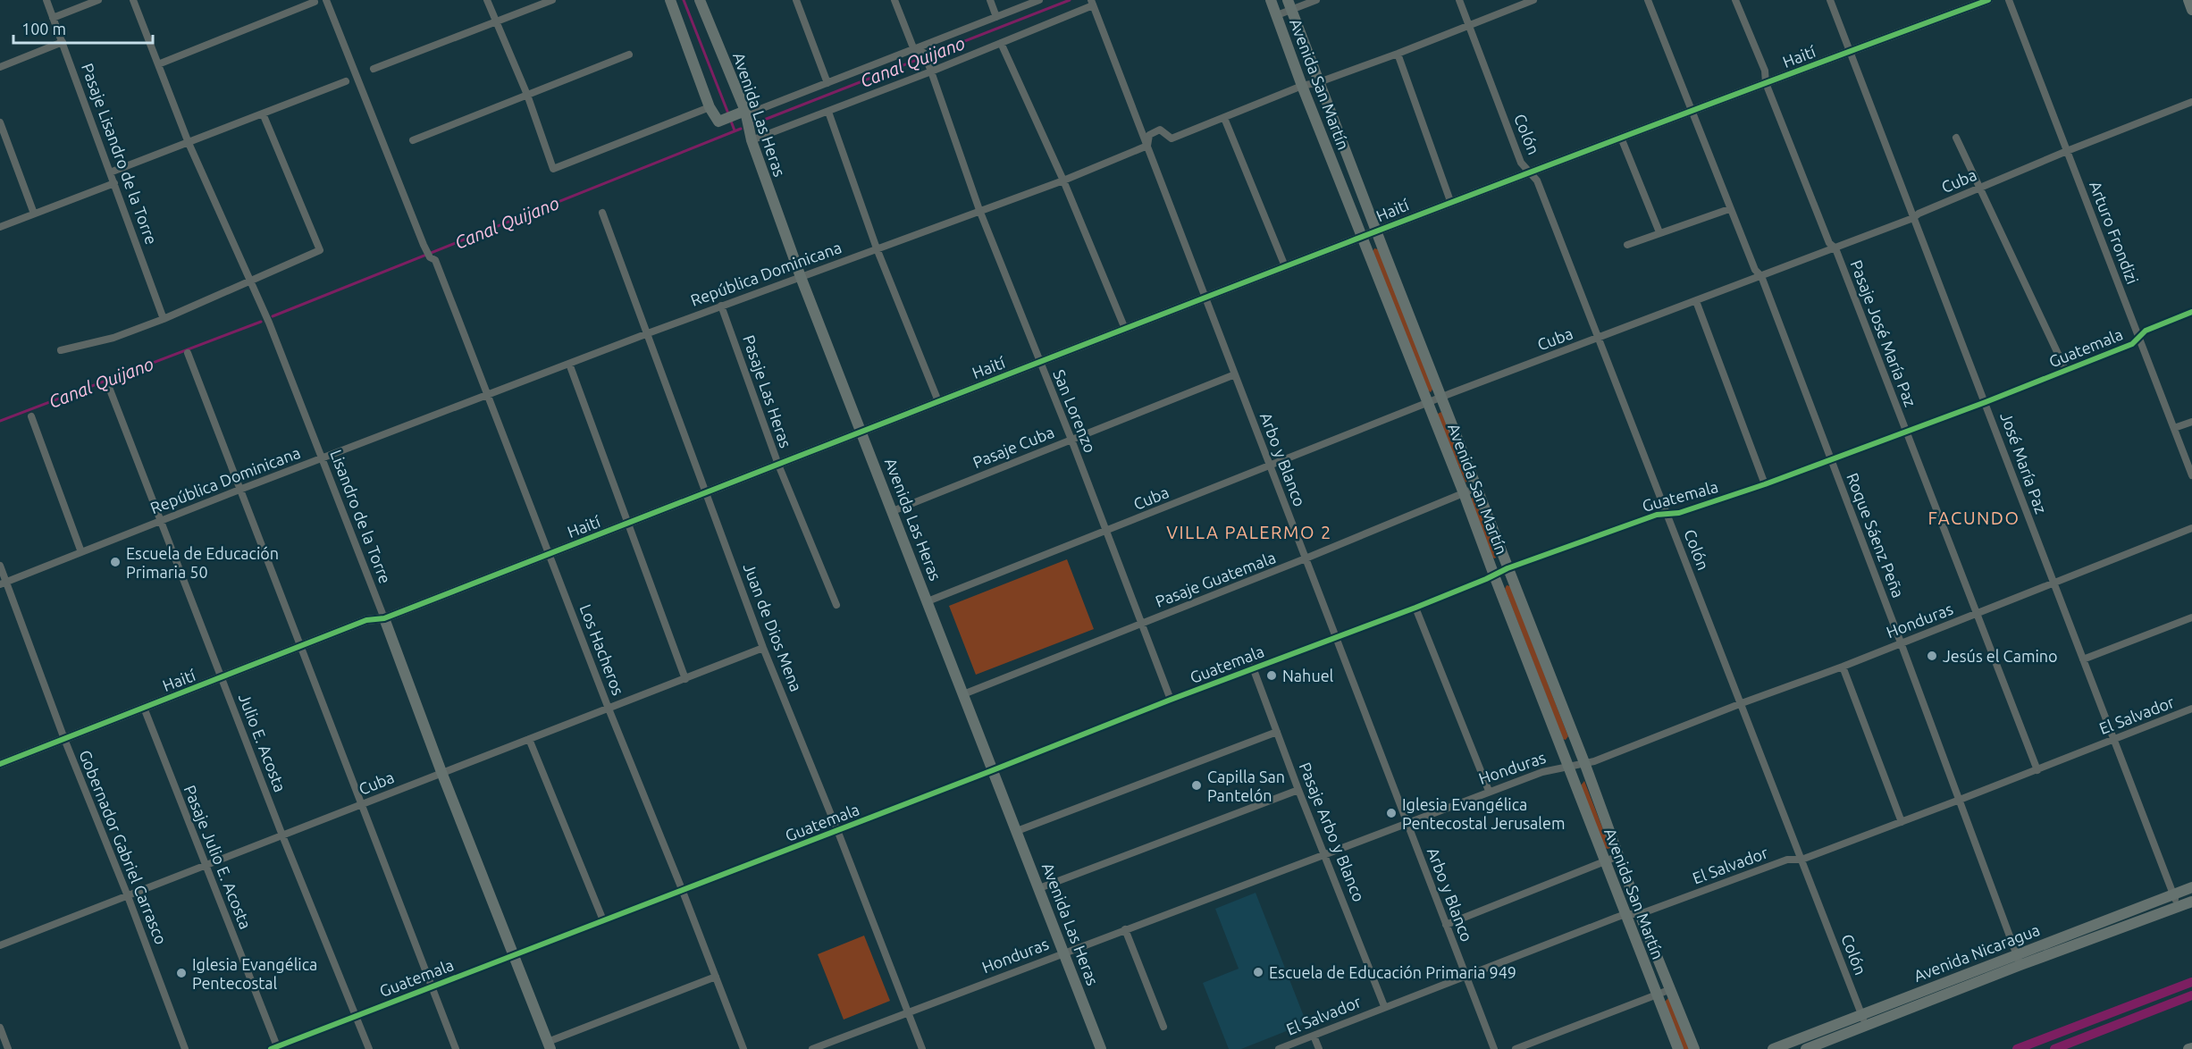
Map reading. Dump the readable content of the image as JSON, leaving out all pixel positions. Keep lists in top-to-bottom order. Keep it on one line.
{"streets":{"main road":["Avenida San Martín","Avenida Las Heras","Lisandro de la Torre","Avenida Nicaragua"],"street":["Haití","Colón","Pasaje Lisandro de la Torre","Cuba","Arturo Frondizi","República Dominicana","Pasaje José María Paz","Guatemala","Pasaje Las Heras","San Lorenzo","Pasaje Cuba","Arbo y Blanco","José María Paz","Roque Sáenz Peña","Pasaje Guatemala","Honduras","Juan de Dios Mena","Los Hacheros","El Salvador","Julio E. Acosta","Pasaje Arbo y Blanco","Gobernador Gabriel Carrasco","Pasaje Julio E. Acosta"]},"crossings":[["Haití","Avenida San Martín"],["Haití","Avenida Las Heras"],["Haití","Colón"],["Haití","Pasaje José María Paz"],["Haití","Pasaje Las Heras"],["Haití","San Lorenzo"],["Haití","Arbo y Blanco"],["Haití","José María Paz"],["Haití","Lisandro de la Torre"],["Haití","Roque Sáenz Peña"],["Haití","Juan de Dios Mena"],["Haití","Los Hacheros"],["Haití","Julio E. Acosta"],["Haití","Gobernador Gabriel Carrasco"],["Haití","Pasaje Julio E. Acosta"],["Avenida San Martín","Cuba"],["Avenida San Martín","República Dominicana"],["Avenida San Martín","Guatemala"],["Avenida San Martín","Pasaje Guatemala"],["Avenida San Martín","Honduras"],["Avenida San Martín","El Salvador"],["Avenida Las Heras","Cuba"],["Avenida Las Heras","República Dominicana"],["Avenida Las Heras","Guatemala"],["Avenida Las Heras","Pasaje Cuba"],["Avenida Las Heras","Pasaje Guatemala"],["Avenida Las Heras","Honduras"],["Colón","Cuba"],["Colón","República Dominicana"],["Colón","Guatemala"],["Colón","Honduras"],["Colón","El Salvador"],["Colón","Avenida Nicaragua"],["Cuba","Arturo Frondizi"],["Cuba","Pasaje José María Paz"],["Cuba","San Lorenzo"],["Cuba","Arbo y Blanco"],["Cuba","José María Paz"],["Cuba","Lisandro de la Torre"],["Cuba","Roque Sáenz Peña"],["Cuba","Juan de Dios Mena"],["Cuba","Los Hacheros"],["Cuba","Julio E. Acosta"],["Cuba","Gobernador Gabriel Carrasco"],["Cuba","Pasaje Julio E. Acosta"],["Arturo Frondizi","Guatemala"],["República Dominicana","Pasaje Las Heras"],["República Dominicana","San Lorenzo"],["República Dominicana","Arbo y Blanco"],["República Dominicana","Lisandro de la Torre"],["República Dominicana","Juan de Dios Mena"],["República Dominicana","Los Hacheros"],["República Dominicana","Julio E. Acosta"],["República Dominicana","Gobernador Gabriel Carrasco"],["Pasaje José María Paz","Guatemala"],["Pasaje José María Paz","Honduras"],["Pasaje José María Paz","El Salvador"],["Guatemala","San Lorenzo"],["Guatemala","Arbo y Blanco"],["Guatemala","José María Paz"],["Guatemala","Lisandro de la Torre"],["Guatemala","Roque Sáenz Peña"],["Guatemala","Juan de Dios Mena"],["Guatemala","Los Hacheros"],["Guatemala","Julio E. Acosta"],["Guatemala","Pasaje Arbo y Blanco"],["Guatemala","Pasaje Julio E. Acosta"],["San Lorenzo","Pasaje Cuba"],["San Lorenzo","Pasaje Guatemala"],["Pasaje Cuba","Arbo y Blanco"],["Arbo y Blanco","Pasaje Guatemala"],["Arbo y Blanco","Honduras"],["Arbo y Blanco","El Salvador"],["José María Paz","Honduras"],["José María Paz","El Salvador"],["José María Paz","Avenida Nicaragua"],["Roque Sáenz Peña","Honduras"],["Roque Sáenz Peña","El Salvador"],["Roque Sáenz Peña","Avenida Nicaragua"],["Honduras","Juan de Dios Mena"],["Honduras","Pasaje Arbo y Blanco"],["El Salvador","Pasaje Arbo y Blanco"]],"districts":["FACUNDO","VILLA PALERMO 2"],"water":["Canal Quijano"],"places":["Escuela de Educación Primaria 50","Jesús el Camino","Nahuel","Capilla San Pantelón","Iglesia Evangélica Pentecostal Jerusalem","Escuela de Educación Primaria 949","Iglesia Evangélica Pentecostal"],"scale_bar":"100 m"}
